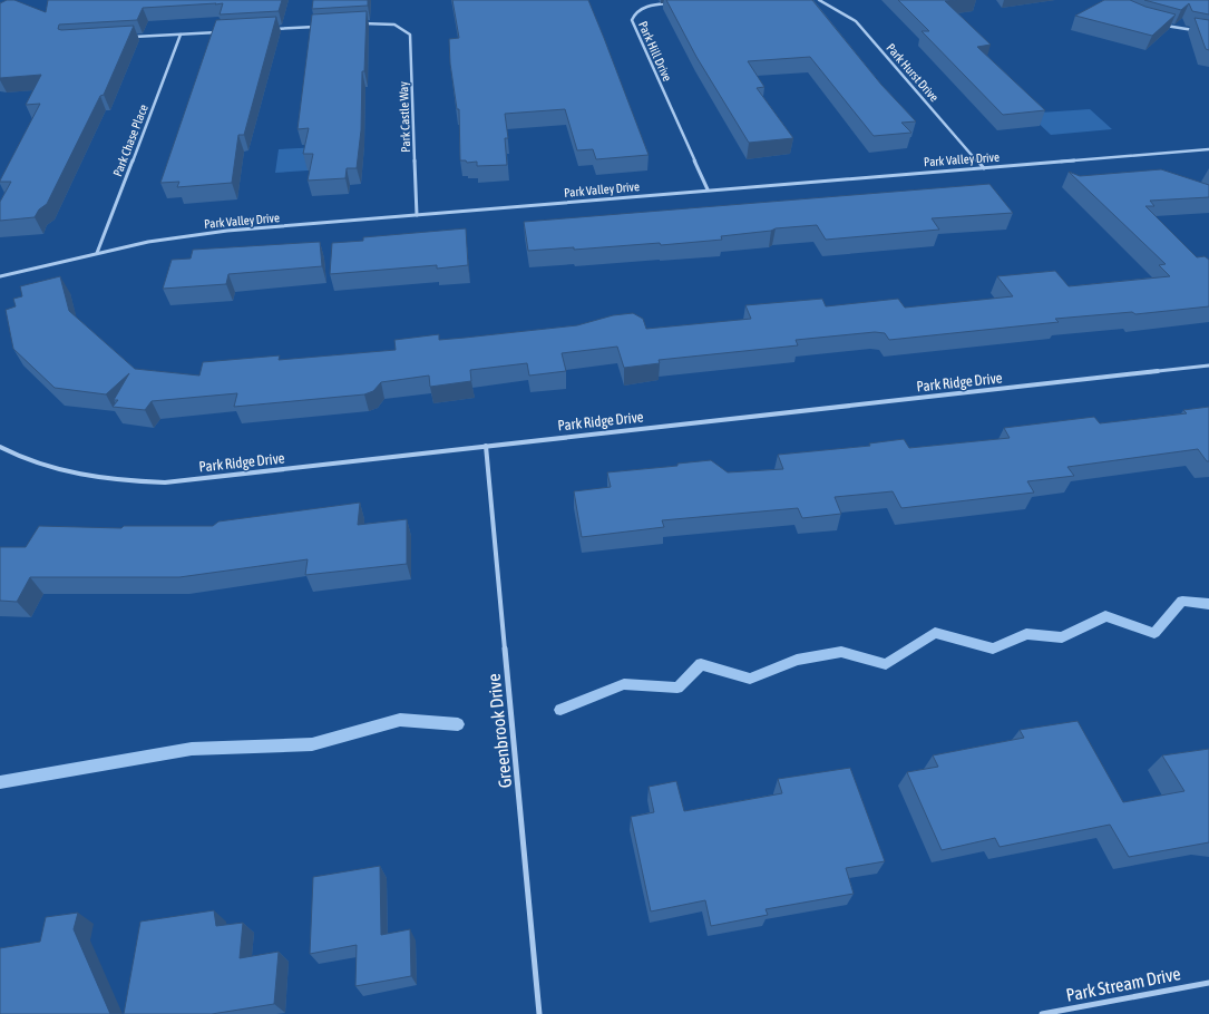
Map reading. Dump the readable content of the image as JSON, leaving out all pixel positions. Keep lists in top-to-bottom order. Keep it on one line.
{"streets":{"street":["Park Hill Drive","Park Hurst Drive","Park Castle Way","Park Chase Place","Park Valley Drive","Park Ridge Drive","Greenbrook Drive","Park Stream Drive"]},"crossings":[["Park Hill Drive","Park Valley Drive"],["Park Hurst Drive","Park Valley Drive"],["Park Castle Way","Park Valley Drive"],["Park Chase Place","Park Valley Drive"],["Park Ridge Drive","Greenbrook Drive"]]}
